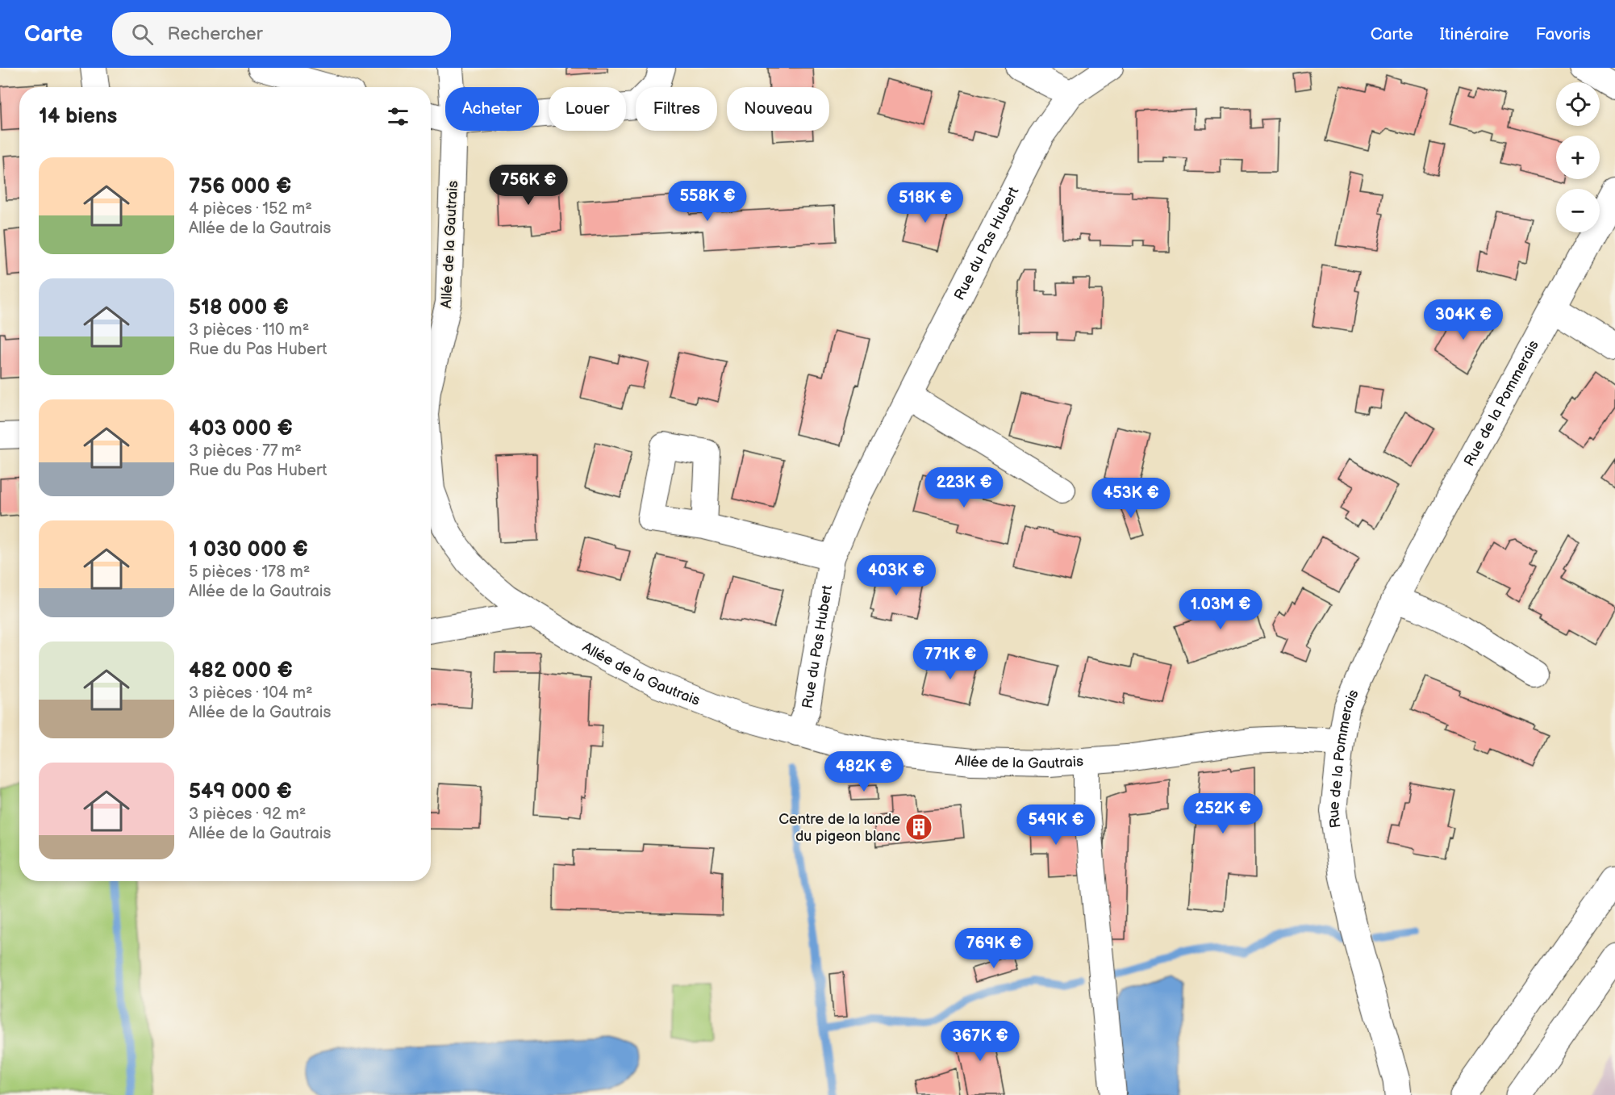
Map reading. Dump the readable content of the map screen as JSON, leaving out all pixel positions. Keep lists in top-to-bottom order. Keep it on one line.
{"streets":{"street":["Rue du Pas Hubert","Allée de la Gautrais","Rue de la Pommerais"]},"crossings":[["Rue du Pas Hubert","Allée de la Gautrais"],["Allée de la Gautrais","Rue de la Pommerais"]],"places":{"building":["Centre de la lande du pigeon blanc"]},"page":{"header":"Carte","search":"Rechercher","nav":["Carte","Itinéraire","Favoris"],"map_buttons":["+","−"],"chip":["Acheter","Louer","Filtres","Nouveau"],"heading":"14 biens","list":[{"name":"756 000 €","note":"4 pièces · 152 m² · Allée de la Gautrais"},{"name":"518 000 €","note":"3 pièces · 110 m² · Rue du Pas Hubert"},{"name":"403 000 €","note":"3 pièces · 77 m² · Rue du Pas Hubert"},{"name":"1 030 000 €","note":"5 pièces · 178 m² · Allée de la Gautrais"},{"name":"482 000 €","note":"3 pièces · 104 m² · Allée de la Gautrais"},{"name":"549 000 €","note":"3 pièces · 92 m² · Allée de la Gautrais"}],"price":["756K €","558K €","518K €","304K €","223K €","453K €","403K €","1.03M €","771K €","482K €","252K €","549K €","769K €","367K €"]}}
